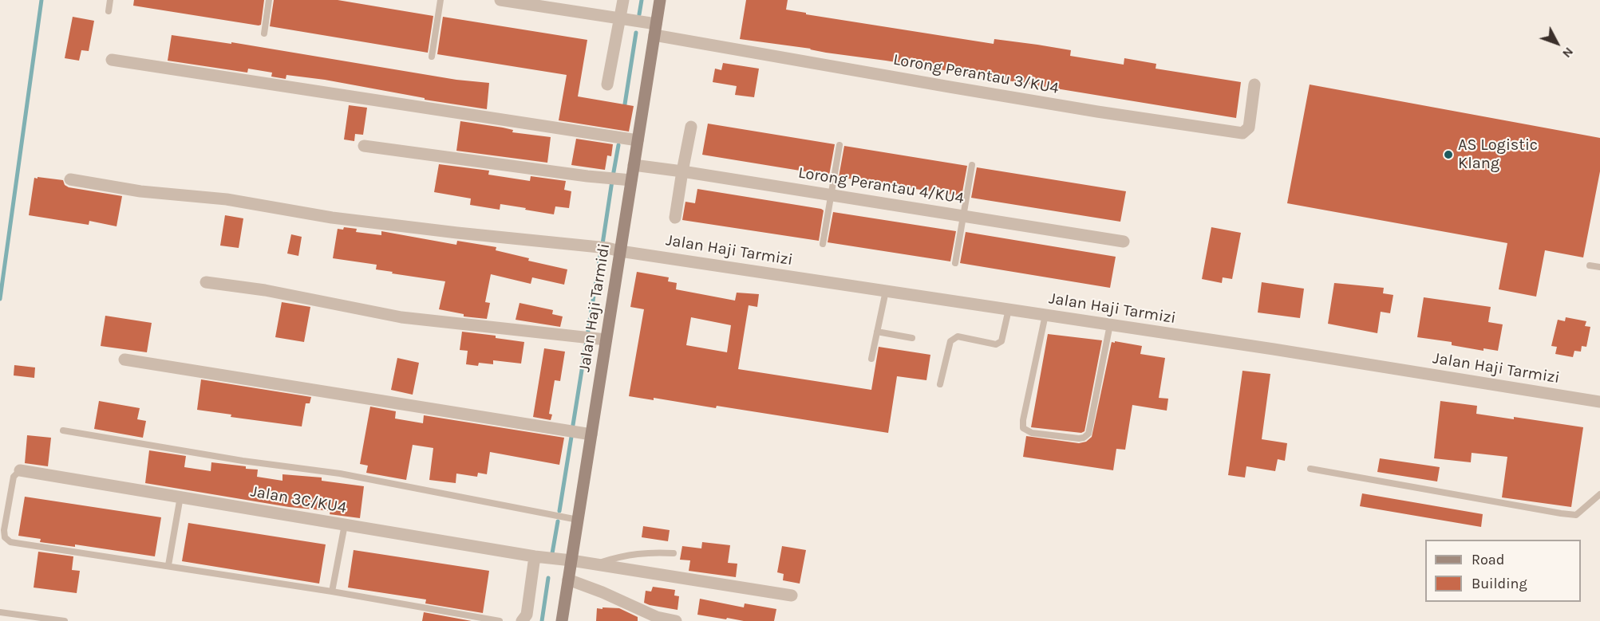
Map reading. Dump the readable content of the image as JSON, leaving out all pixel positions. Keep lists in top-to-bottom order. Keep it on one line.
{"streets":{"street":["Lorong Perantau 3/KU4","Lorong Perantau 4/KU4","Jalan Haji Tarmizi","Jalan Haji Tarmidi","Jalan 3C/KU4"]},"crossings":[["Lorong Perantau 3/KU4","Jalan Haji Tarmidi"],["Lorong Perantau 4/KU4","Jalan Haji Tarmidi"],["Jalan Haji Tarmizi","Jalan Haji Tarmidi"],["Jalan Haji Tarmidi","Jalan 3C/KU4"]],"places":["AS Logistic Klang"],"legend":["Road","Building"],"north":"bottom right"}
